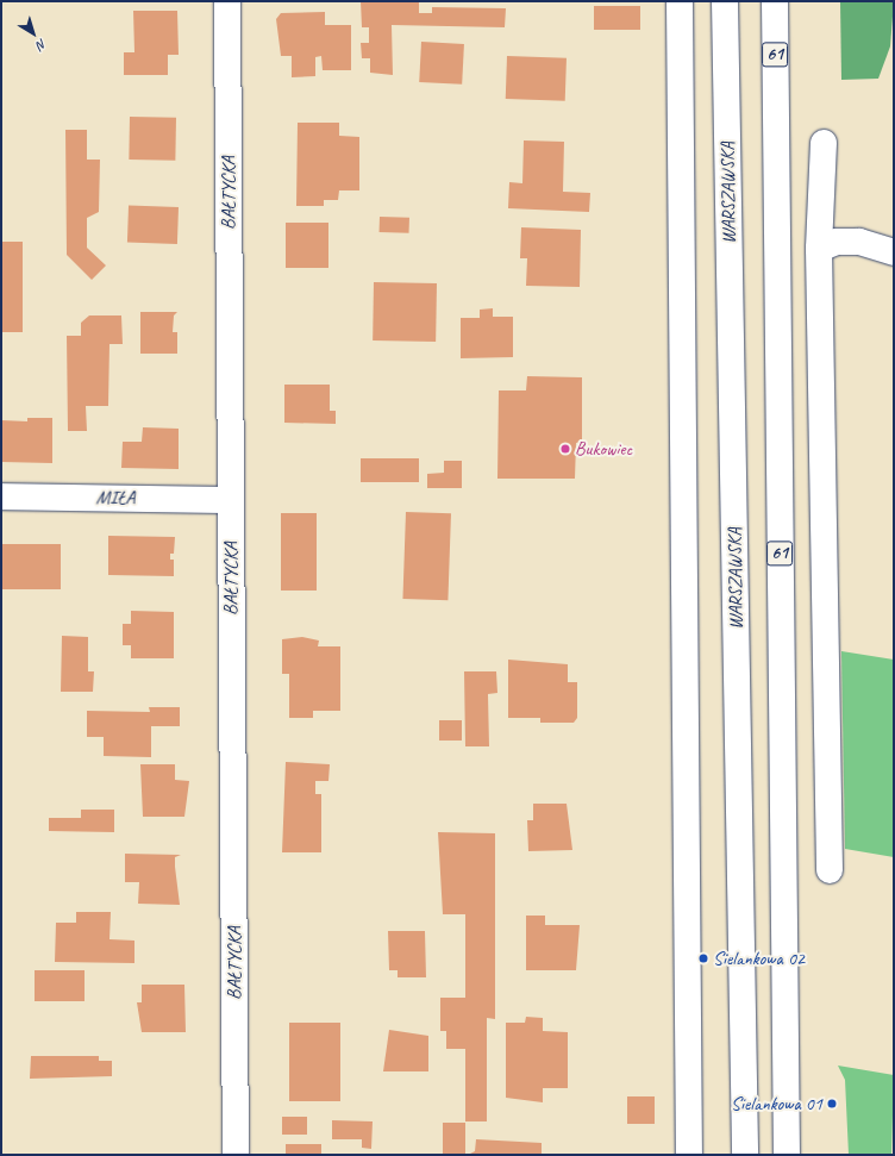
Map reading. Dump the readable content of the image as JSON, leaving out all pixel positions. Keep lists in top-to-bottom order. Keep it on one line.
{"streets":{"street":["61","BAŁTYCKA","WARSZAWSKA","MIŁA"]},"crossings":[["BAŁTYCKA","MIŁA"]],"places":["Bukowiec","Sielankowa 02","Sielankowa 01"],"north":"bottom right"}
